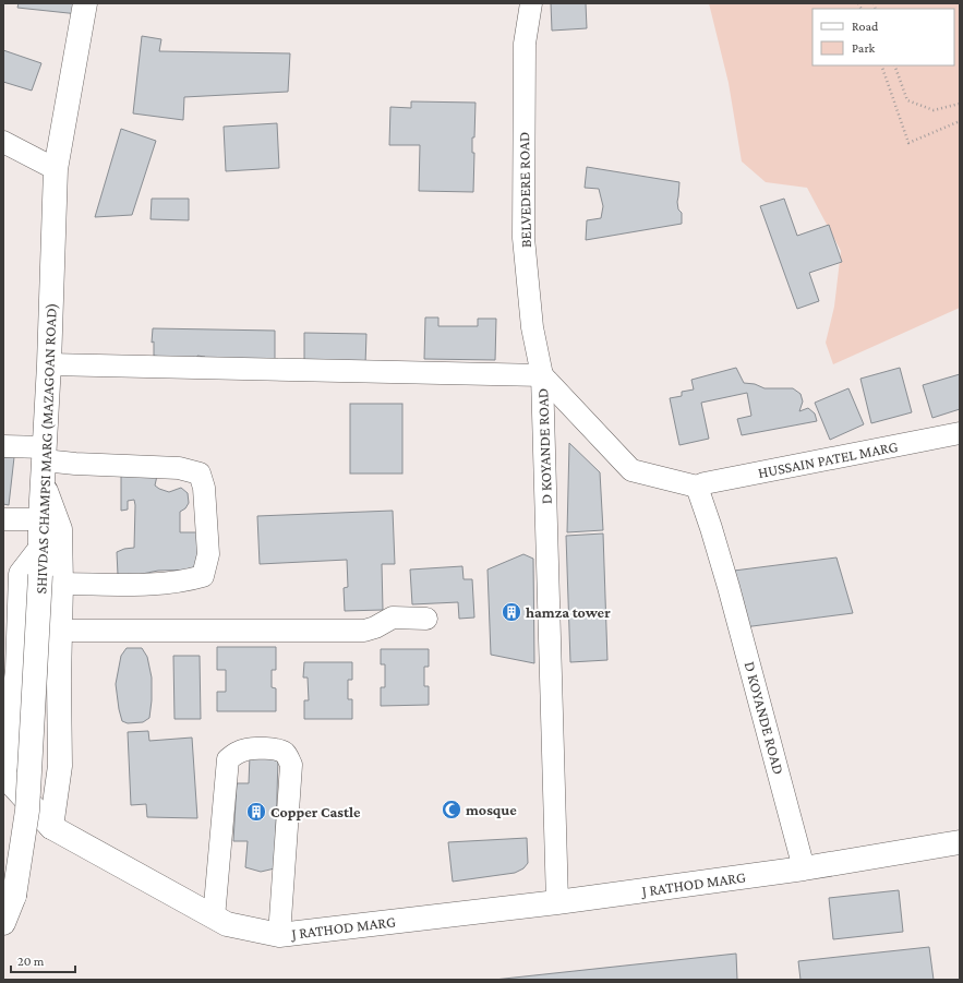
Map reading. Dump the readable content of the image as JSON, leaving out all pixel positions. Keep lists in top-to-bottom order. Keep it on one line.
{"streets":{"street":["BELVEDERE ROAD","D KOYANDE ROAD","SHIVDAS CHAMPSI MARG (MAZAGOAN ROAD)","HUSSAIN PATEL MARG","J RATHOD MARG"]},"crossings":[["BELVEDERE ROAD","D KOYANDE ROAD"],["D KOYANDE ROAD","HUSSAIN PATEL MARG"],["D KOYANDE ROAD","J RATHOD MARG"],["SHIVDAS CHAMPSI MARG (MAZAGOAN ROAD)","J RATHOD MARG"]],"places":{"building":["hamza tower","Copper Castle"],"mosque":["mosque"]},"legend":["Road","Park"],"scale_bar":"20 m"}
